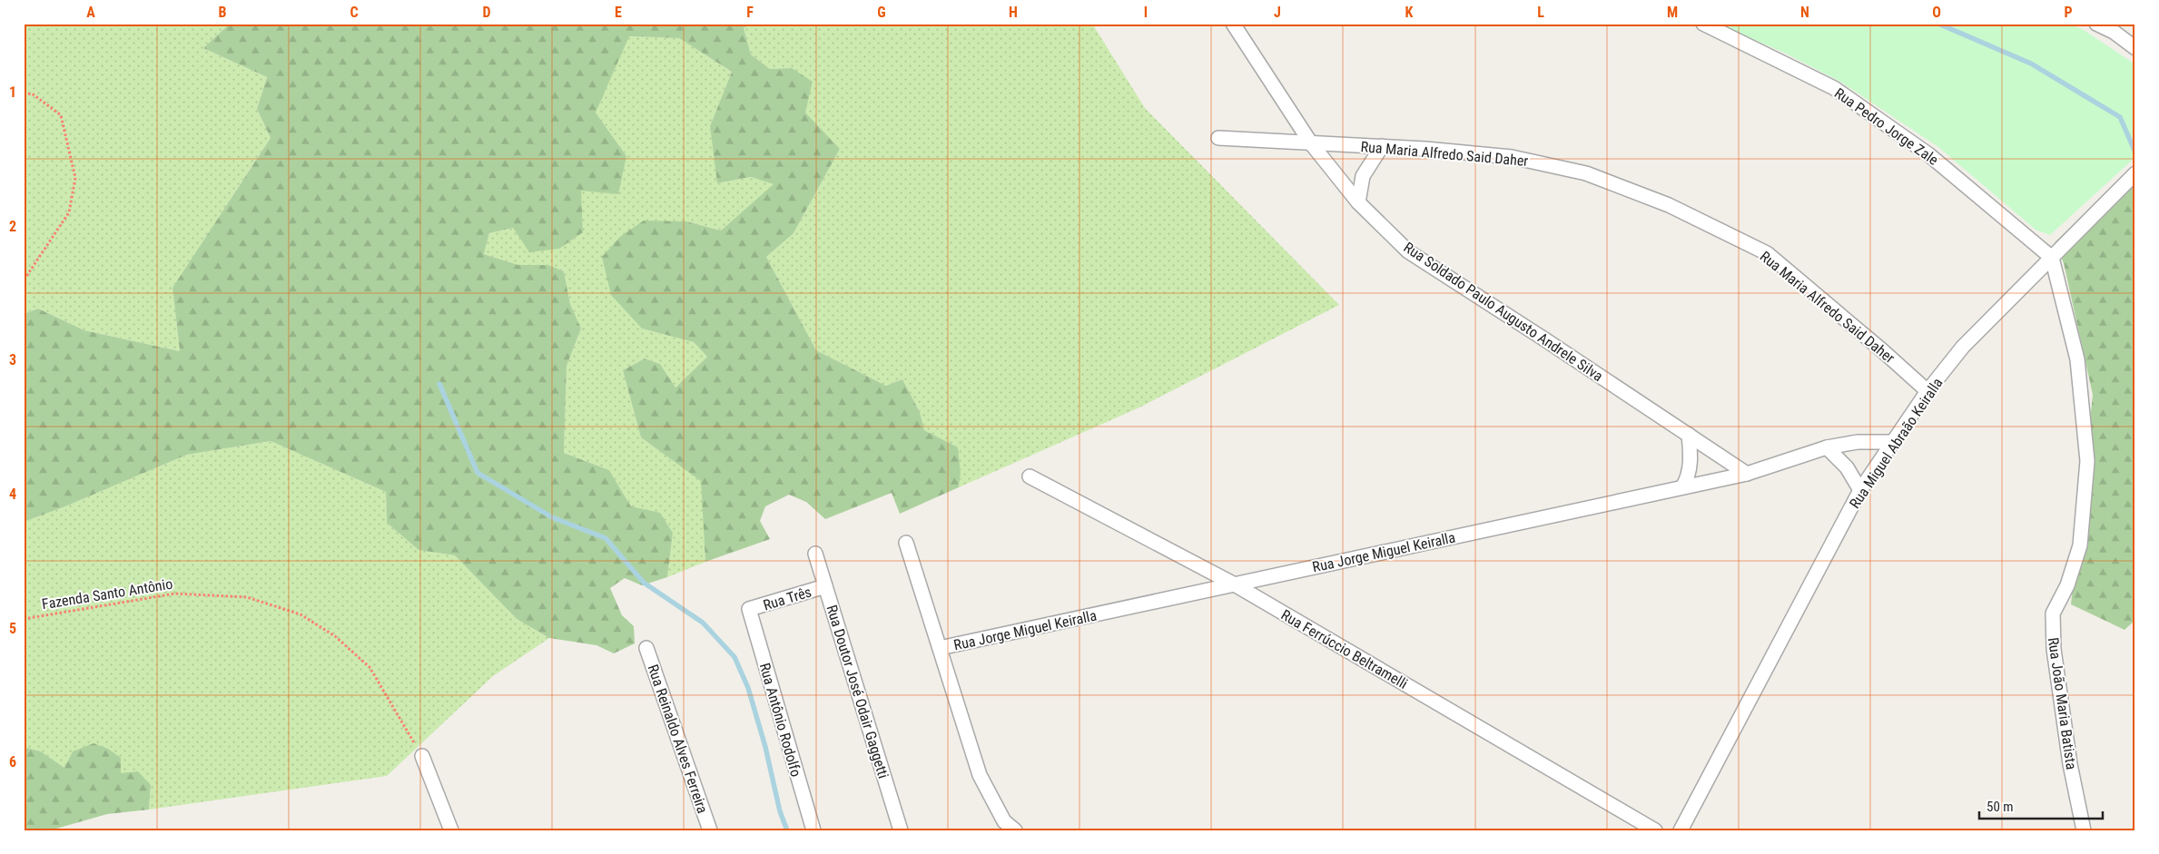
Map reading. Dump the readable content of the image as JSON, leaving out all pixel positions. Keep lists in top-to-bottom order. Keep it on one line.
{"streets":{"street":["Rua Pedro Jorge Zale","Rua Maria Alfredo Said Daher","Rua Soldado Paulo Augusto Andrele Silva","Rua Miguel Abraão Keiralla","Rua Jorge Miguel Keiralla","Rua Três","Rua Ferrúccio Beltramelli","Rua Doutor José Odair Gaggetti","Rua João Maria Batista","Rua Antônio Rodolfo","Rua Reinaldo Alves Ferreira"],"path":["Fazenda Santo Antônio"]},"crossings":[["Rua Pedro Jorge Zale","Rua Miguel Abraão Keiralla"],["Rua Pedro Jorge Zale","Rua João Maria Batista"],["Rua Maria Alfredo Said Daher","Rua Soldado Paulo Augusto Andrele Silva"],["Rua Maria Alfredo Said Daher","Rua Miguel Abraão Keiralla"],["Rua Soldado Paulo Augusto Andrele Silva","Rua Jorge Miguel Keiralla"],["Rua Miguel Abraão Keiralla","Rua Jorge Miguel Keiralla"],["Rua Miguel Abraão Keiralla","Rua João Maria Batista"],["Rua Jorge Miguel Keiralla","Rua Ferrúccio Beltramelli"],["Rua Três","Rua Doutor José Odair Gaggetti"],["Rua Três","Rua Antônio Rodolfo"]],"scale_bar":"50 m","grid":{"columns":["A","B","C","D","E","F","G","H","I","J","K","L","M","N","O","P"],"rows":["1","2","3","4","5","6"]}}
